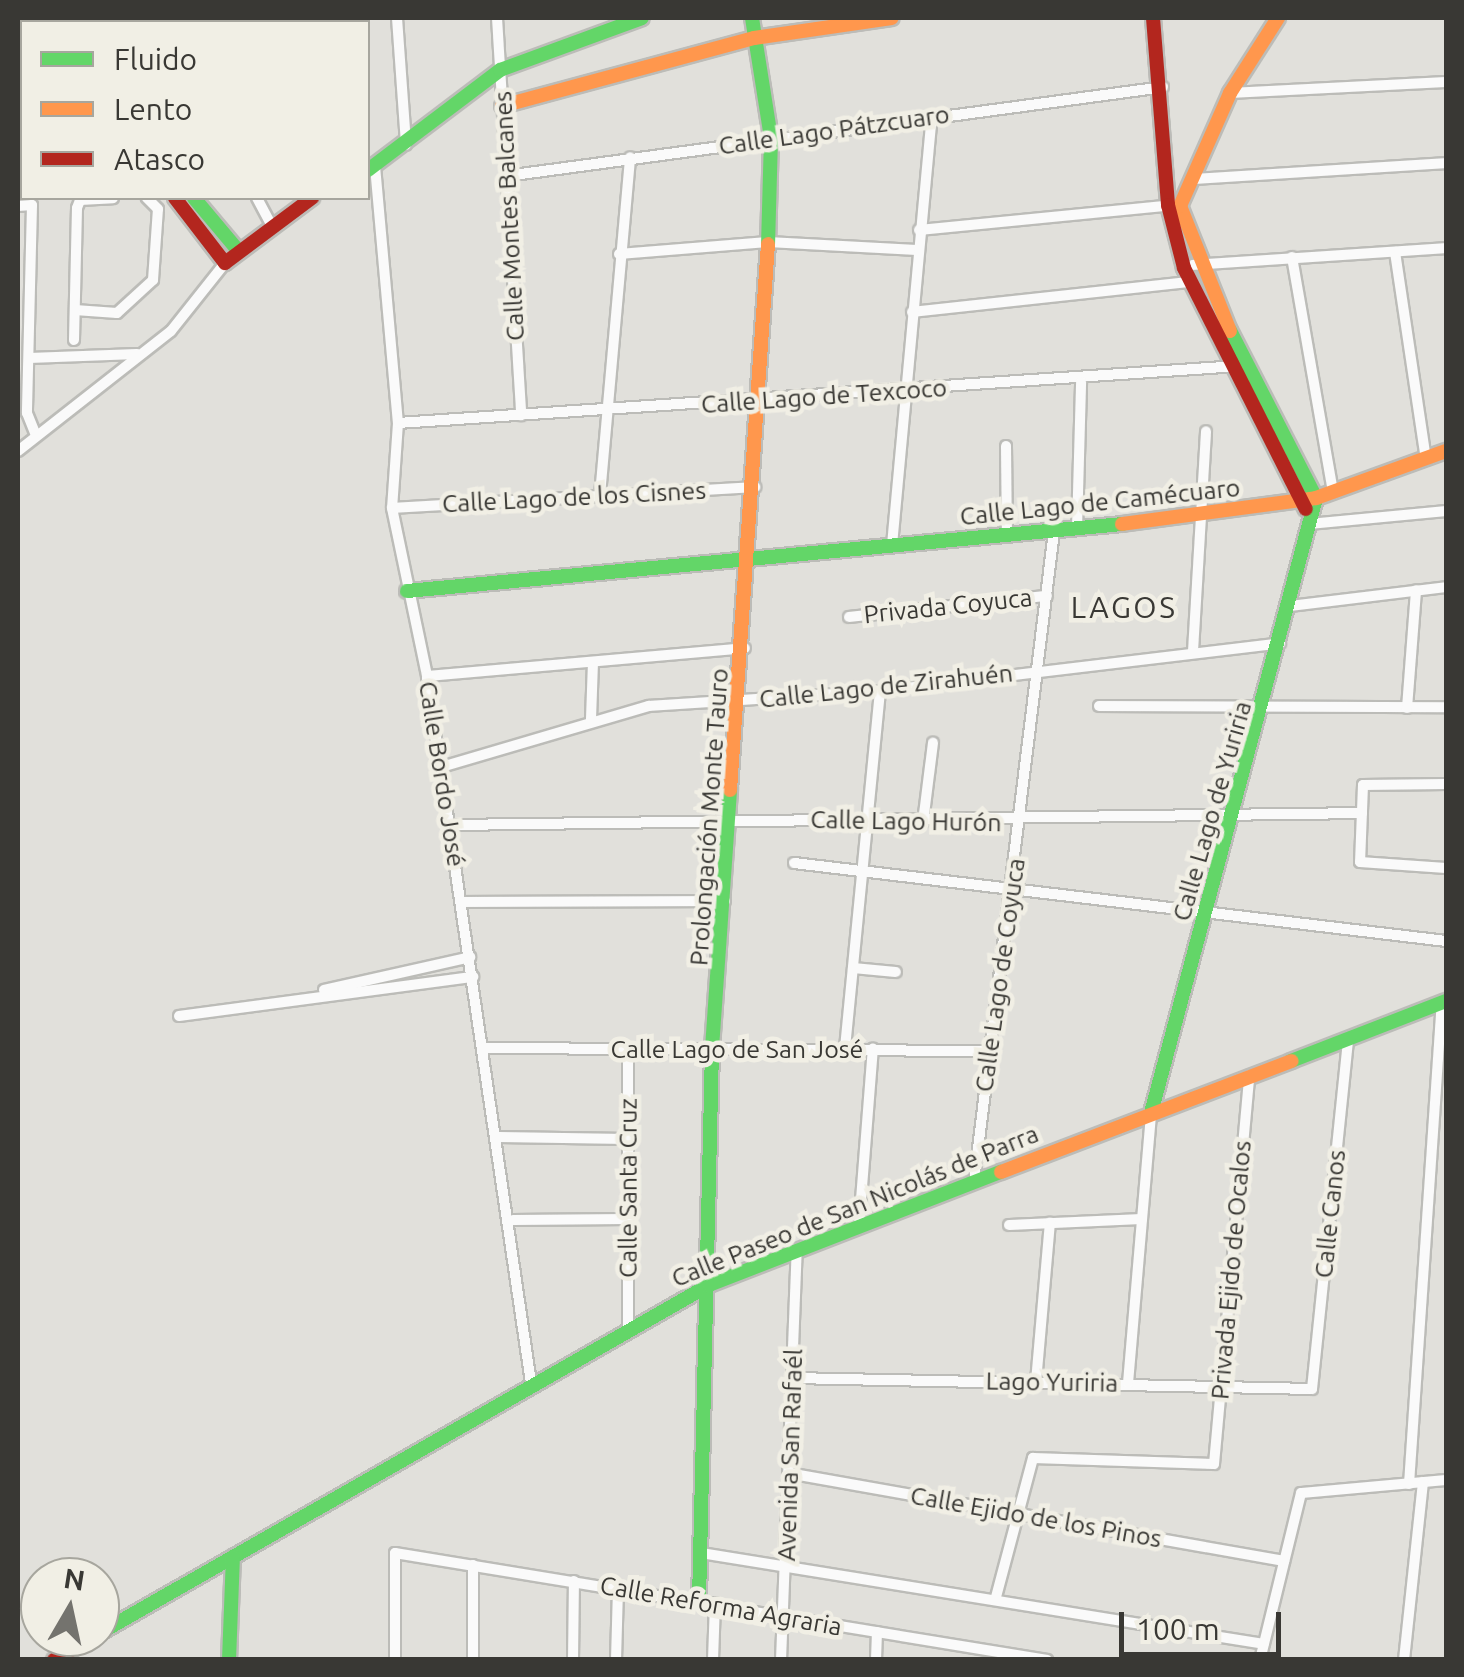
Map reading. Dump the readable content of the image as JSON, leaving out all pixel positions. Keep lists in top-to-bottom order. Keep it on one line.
{"streets":{"street":["Calle Lago Pátzcuaro","Calle Montes Balcanes","Calle Lago de Texcoco","Calle Lago de los Cisnes","Calle Lago de Camécuaro","Privada Coyuca","Calle Lago de Zirahuén","Calle Bordo José","Calle Lago de Yuriria","Prolongación Monte Tauro","Calle Lago Hurón","Calle Lago de Coyuca","Calle Lago de San José","Calle Santa Cruz","Calle Paseo de San Nicolás de Parra","Calle Canos","Privada Ejido de Ocalos","Lago Yuriria","Avenida San Rafaél","Calle Ejido de los Pinos","Calle Reforma Agraria"]},"crossings":[["Calle Lago Pátzcuaro","Calle Montes Balcanes"],["Calle Lago Pátzcuaro","Prolongación Monte Tauro"],["Calle Montes Balcanes","Calle Lago de Texcoco"],["Calle Lago de Texcoco","Calle Bordo José"],["Calle Lago de Texcoco","Prolongación Monte Tauro"],["Calle Lago de los Cisnes","Calle Bordo José"],["Calle Lago de los Cisnes","Prolongación Monte Tauro"],["Calle Lago de Camécuaro","Calle Bordo José"],["Calle Lago de Camécuaro","Prolongación Monte Tauro"],["Calle Lago de Camécuaro","Calle Lago de Coyuca"],["Privada Coyuca","Calle Lago de Coyuca"],["Calle Lago de Zirahuén","Calle Bordo José"],["Calle Lago de Zirahuén","Calle Lago de Yuriria"],["Calle Lago de Zirahuén","Prolongación Monte Tauro"],["Calle Lago de Zirahuén","Calle Lago de Coyuca"],["Calle Bordo José","Calle Lago Hurón"],["Calle Bordo José","Calle Lago de San José"],["Calle Bordo José","Calle Paseo de San Nicolás de Parra"],["Calle Lago de Yuriria","Calle Lago Hurón"],["Calle Lago de Yuriria","Calle Paseo de San Nicolás de Parra"],["Prolongación Monte Tauro","Calle Lago Hurón"],["Prolongación Monte Tauro","Calle Lago de San José"],["Prolongación Monte Tauro","Calle Paseo de San Nicolás de Parra"],["Prolongación Monte Tauro","Calle Reforma Agraria"],["Calle Lago Hurón","Calle Lago de Coyuca"],["Calle Lago de Coyuca","Calle Lago de San José"],["Calle Lago de Coyuca","Calle Paseo de San Nicolás de Parra"],["Calle Lago de San José","Calle Santa Cruz"],["Calle Santa Cruz","Calle Paseo de San Nicolás de Parra"],["Calle Paseo de San Nicolás de Parra","Calle Canos"],["Calle Paseo de San Nicolás de Parra","Privada Ejido de Ocalos"],["Calle Paseo de San Nicolás de Parra","Avenida San Rafaél"],["Calle Canos","Lago Yuriria"],["Privada Ejido de Ocalos","Lago Yuriria"],["Privada Ejido de Ocalos","Calle Ejido de los Pinos"],["Lago Yuriria","Avenida San Rafaél"],["Avenida San Rafaél","Calle Ejido de los Pinos"],["Avenida San Rafaél","Calle Reforma Agraria"]],"districts":["LAGOS"],"legend":["Fluido","Lento","Atasco"],"scale_bar":"100 m","north":"top"}
